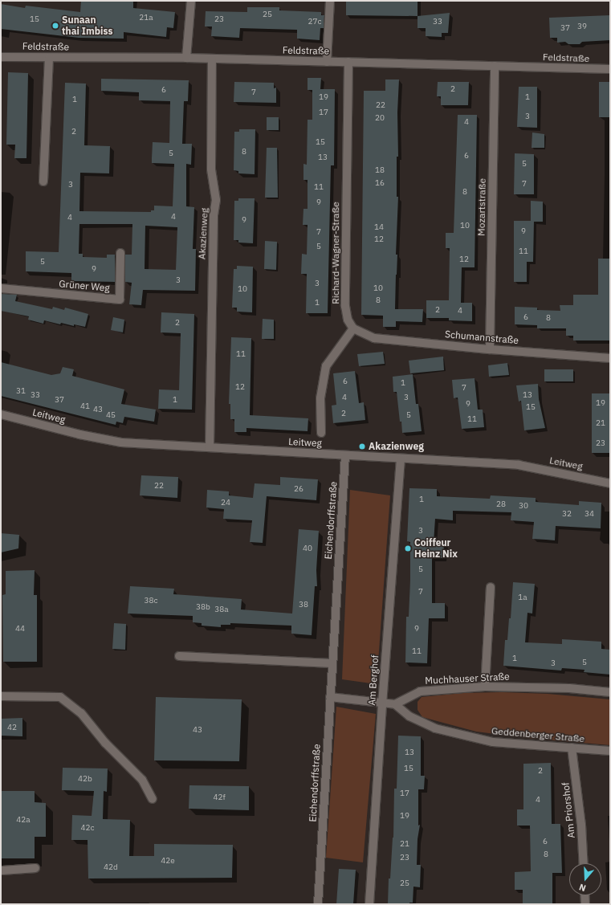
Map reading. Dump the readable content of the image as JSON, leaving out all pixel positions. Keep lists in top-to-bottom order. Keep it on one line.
{"streets":{"street":["Feldstraße","Mozartstraße","Akazienweg","Richard-Wagner-Straße","Grüner Weg","Schumannstraße","Leitweg","Eichendorffstraße","Muchhauser Straße","Am Berghof","Geddenberger Straße","Am Priorshof"]},"crossings":[["Feldstraße","Mozartstraße"],["Feldstraße","Akazienweg"],["Feldstraße","Richard-Wagner-Straße"],["Mozartstraße","Schumannstraße"],["Akazienweg","Leitweg"],["Richard-Wagner-Straße","Schumannstraße"],["Leitweg","Eichendorffstraße"],["Leitweg","Am Berghof"],["Muchhauser Straße","Geddenberger Straße"],["Geddenberger Straße","Am Priorshof"]],"places":["Sunaan thai Imbiss","Akazienweg","Coiffeur Heinz Nix"],"house_numbers":["25","21a","15","23","27c","33","39","37","2","6","7","19","1","1","22","17","3","20","4","2","15","8","5","6","13","5","18","16","7","3","11","8","9","4","4","9","10","14","9","7","12","5","11","12","5","9","3","3","10","10","8","1","2","4","6","8","2","11","6","1","12","7","31","33","13","4","3","37","1","19","9","41","15","43","2","45","5","11","21","23","22","26","1","24","28","30","32","34","3","40","5","7","1a","38c","38","38b","38a","44","9","11","1","5","3","42","43","13","15","2","42b","17","42f","4","19","42a","42c","6","21","8","23","42e","42d","25"],"north":"bottom"}
